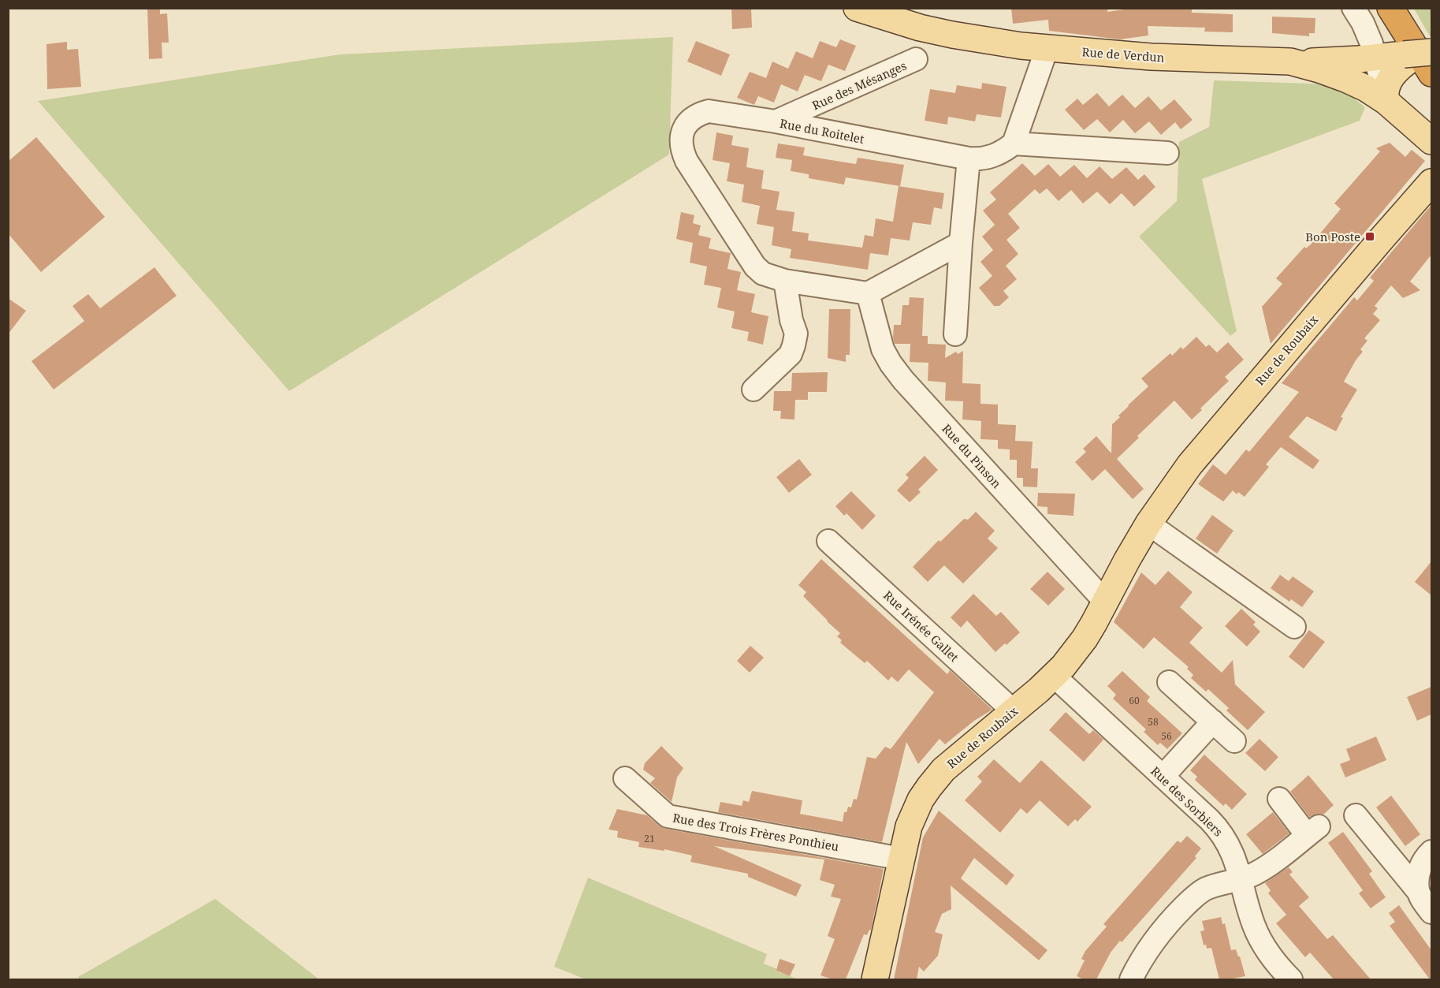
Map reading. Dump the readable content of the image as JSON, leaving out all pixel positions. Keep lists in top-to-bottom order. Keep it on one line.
{"streets":{"main road":["Rue de Verdun","Rue de Roubaix"],"street":["Rue des Mésanges","Rue du Roitelet","Rue du Pinson","Rue Irénée Gallet","Rue des Sorbiers","Rue des Trois Frères Ponthieu"]},"crossings":[["Rue des Mésanges","Rue du Roitelet"],["Rue de Roubaix","Rue du Pinson"],["Rue de Roubaix","Rue Irénée Gallet"],["Rue de Roubaix","Rue des Sorbiers"],["Rue de Roubaix","Rue des Trois Frères Ponthieu"]],"places":{"transit":["Bon Poste"]},"house_numbers":["60","58","56","21"]}
